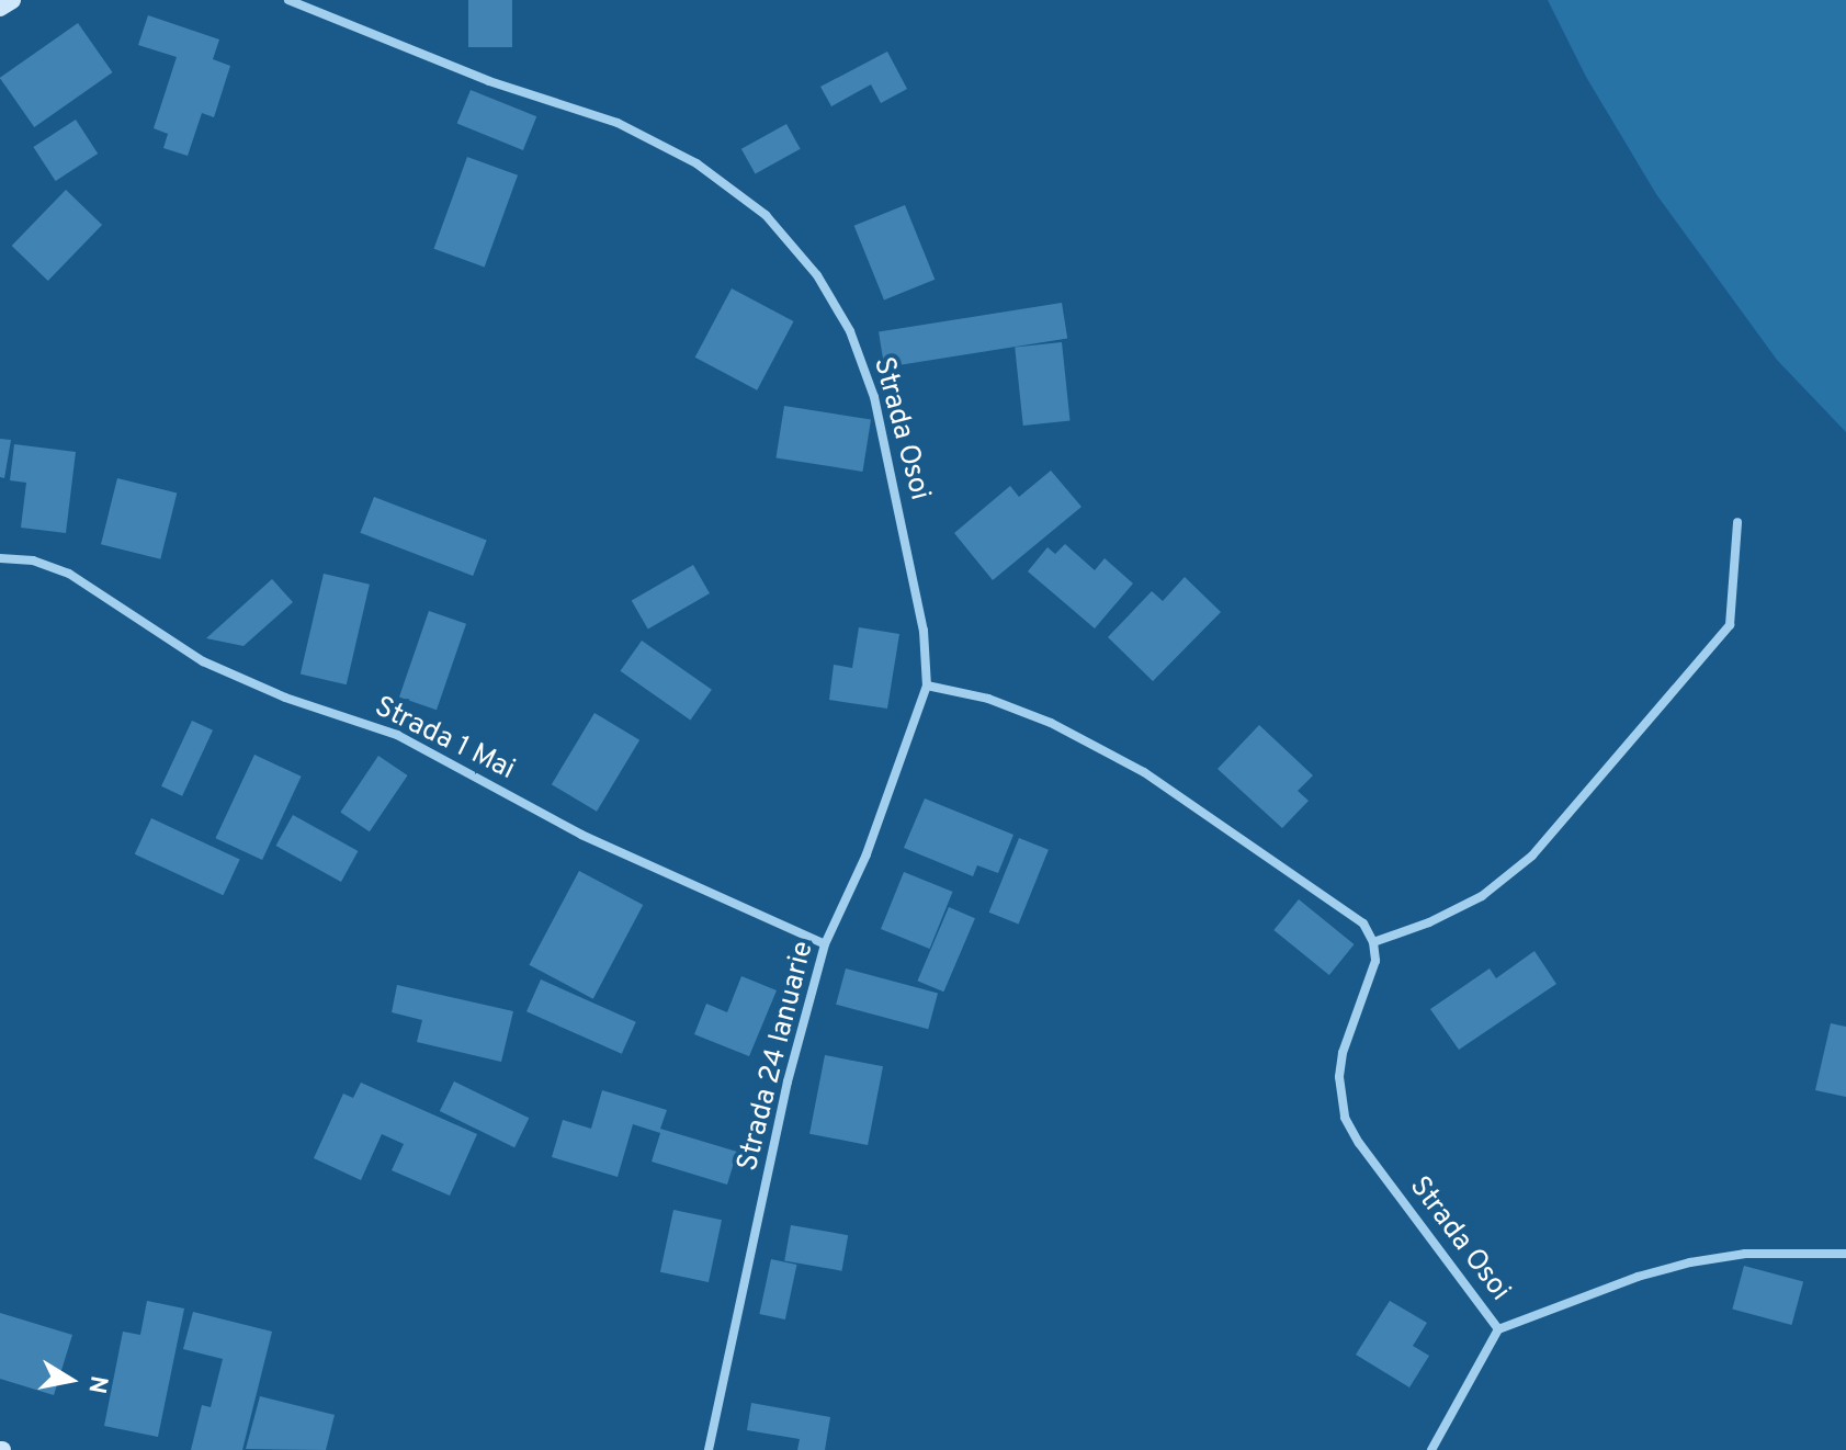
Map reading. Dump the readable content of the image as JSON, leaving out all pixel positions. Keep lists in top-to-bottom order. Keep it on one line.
{"streets":{"street":["Strada Osoi","Strada 1 Mai","Strada 24 Ianuarie"]},"crossings":[["Strada Osoi","Strada 24 Ianuarie"],["Strada 1 Mai","Strada 24 Ianuarie"]],"north":"right"}
